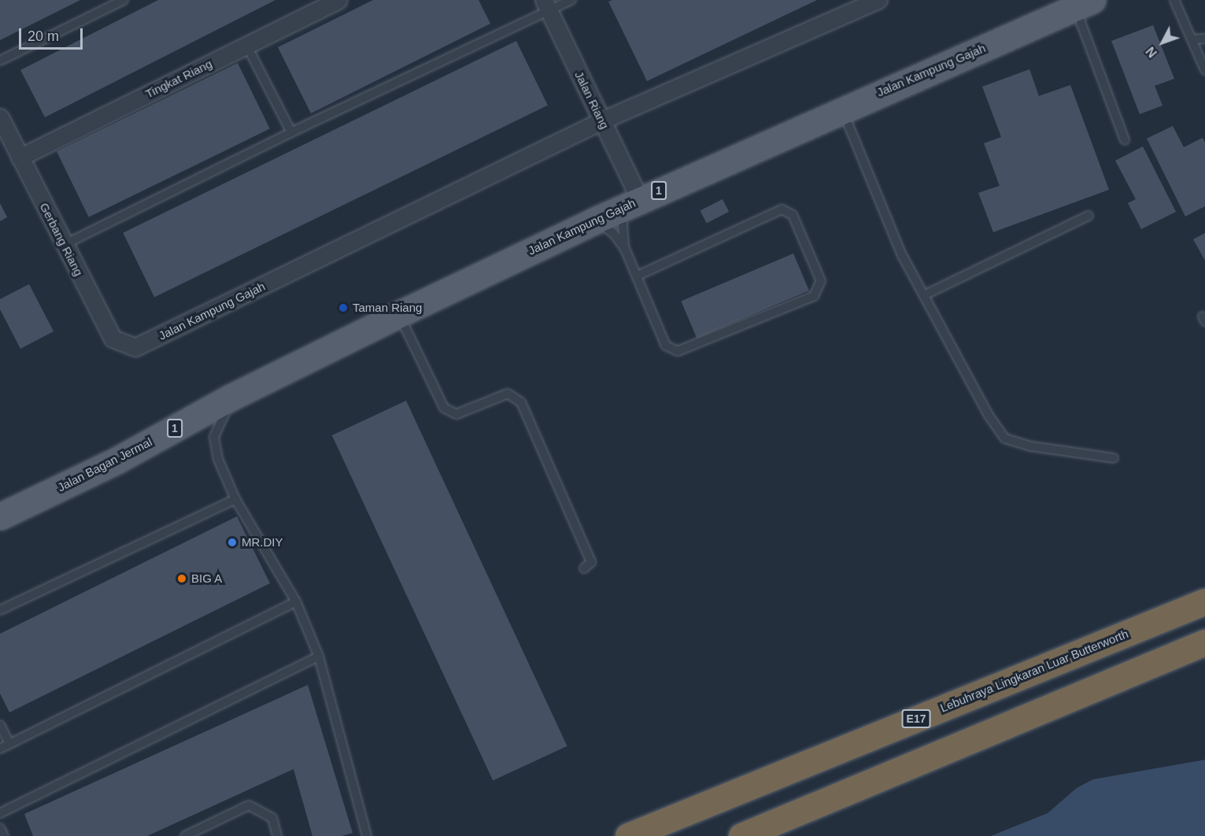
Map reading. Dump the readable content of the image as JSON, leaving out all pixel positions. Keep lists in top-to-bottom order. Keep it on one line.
{"streets":{"highway":["Lebuhraya Lingkaran Luar Butterworth","E17"],"main road":["Jalan Kampung Gajah","1","Jalan Bagan Jermal"],"street":["Tingkat Riang","Jalan Riang","Gerbang Riang"]},"crossings":[["Jalan Kampung Gajah","Jalan Riang"],["Jalan Kampung Gajah","Gerbang Riang"],["Jalan Kampung Gajah","Jalan Bagan Jermal"],["Tingkat Riang","Gerbang Riang"]],"places":["Taman Riang","MR.DIY","BIG A"],"scale_bar":"20 m","north":"bottom left"}
